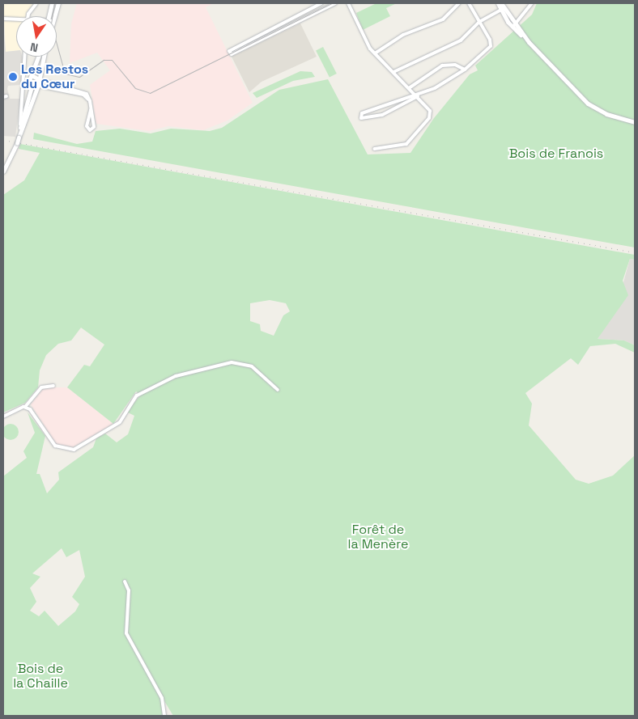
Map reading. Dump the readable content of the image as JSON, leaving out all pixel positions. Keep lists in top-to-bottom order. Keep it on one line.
{"parks":["Bois de Franois","Forêt de la Menère","Bois de la Chaille"],"places":["Les Restos du Cœur"],"north":"bottom"}
